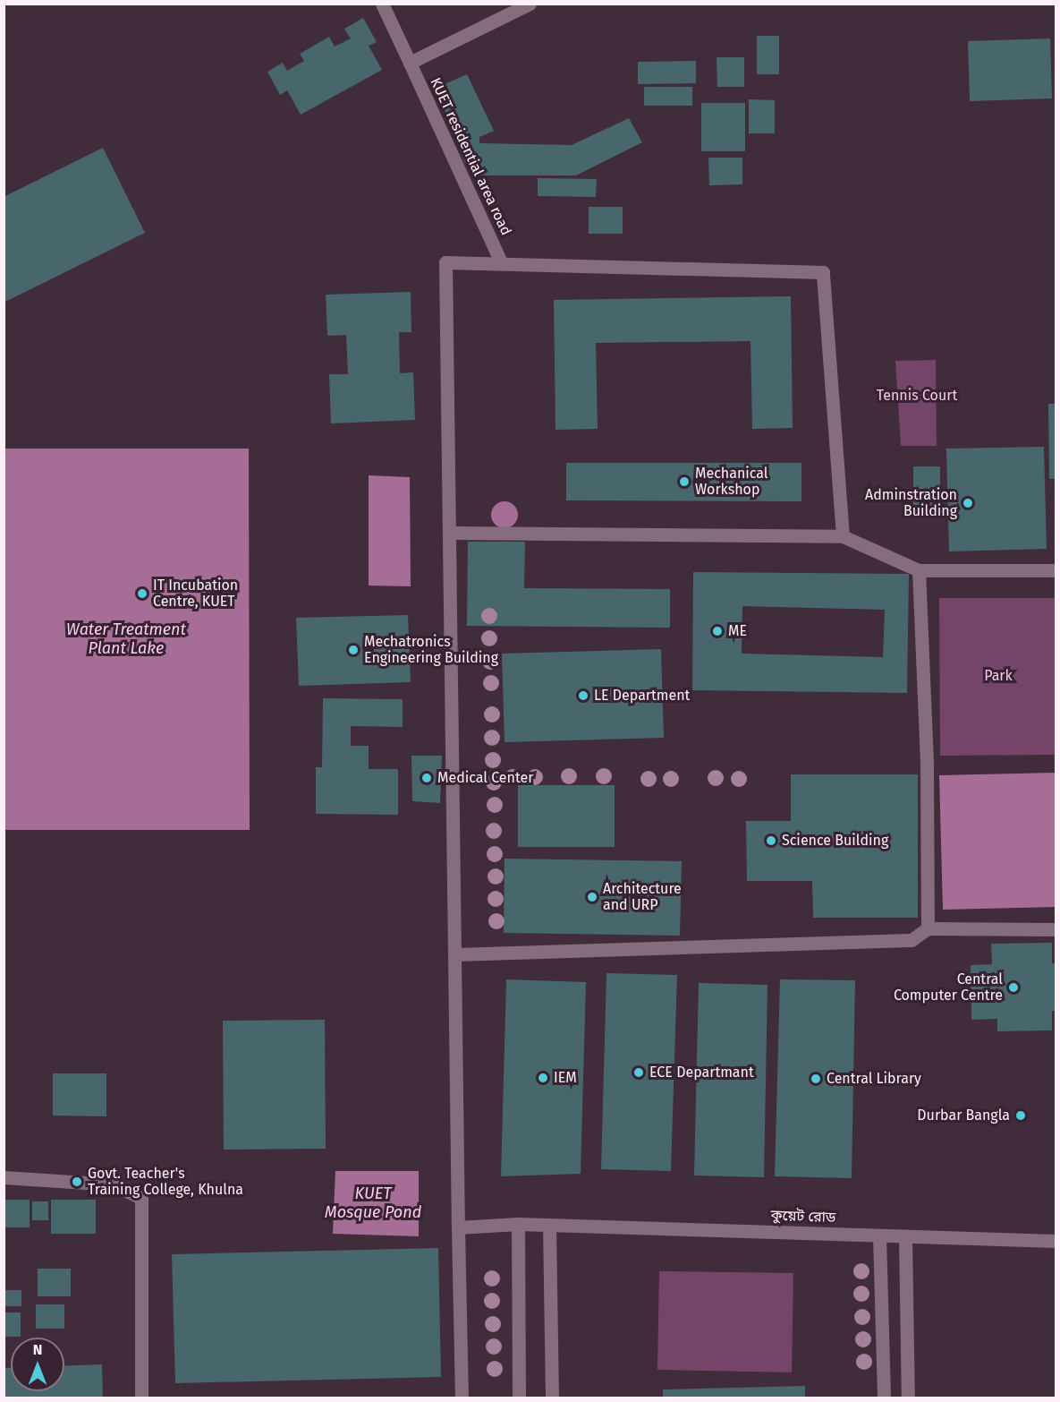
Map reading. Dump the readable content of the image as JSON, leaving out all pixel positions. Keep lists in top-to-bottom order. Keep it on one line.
{"streets":{"street":["KUET residential area road","কুয়েট রোড"]},"water":["Water Treatment Plant Lake","KUET Mosque Pond"],"parks":["Tennis Court","Park"],"places":["Mechanical Workshop","Adminstration Building","IT Incubation Centre, KUET","ME","Mechatronics Engineering Building","LE Department","Medical Center","Science Building","Architecture and URP","Central Computer Centre","ECE Departmant","IEM","Central Library","Durbar Bangla","Govt. Teacher's Training College, Khulna"],"north":"top"}
